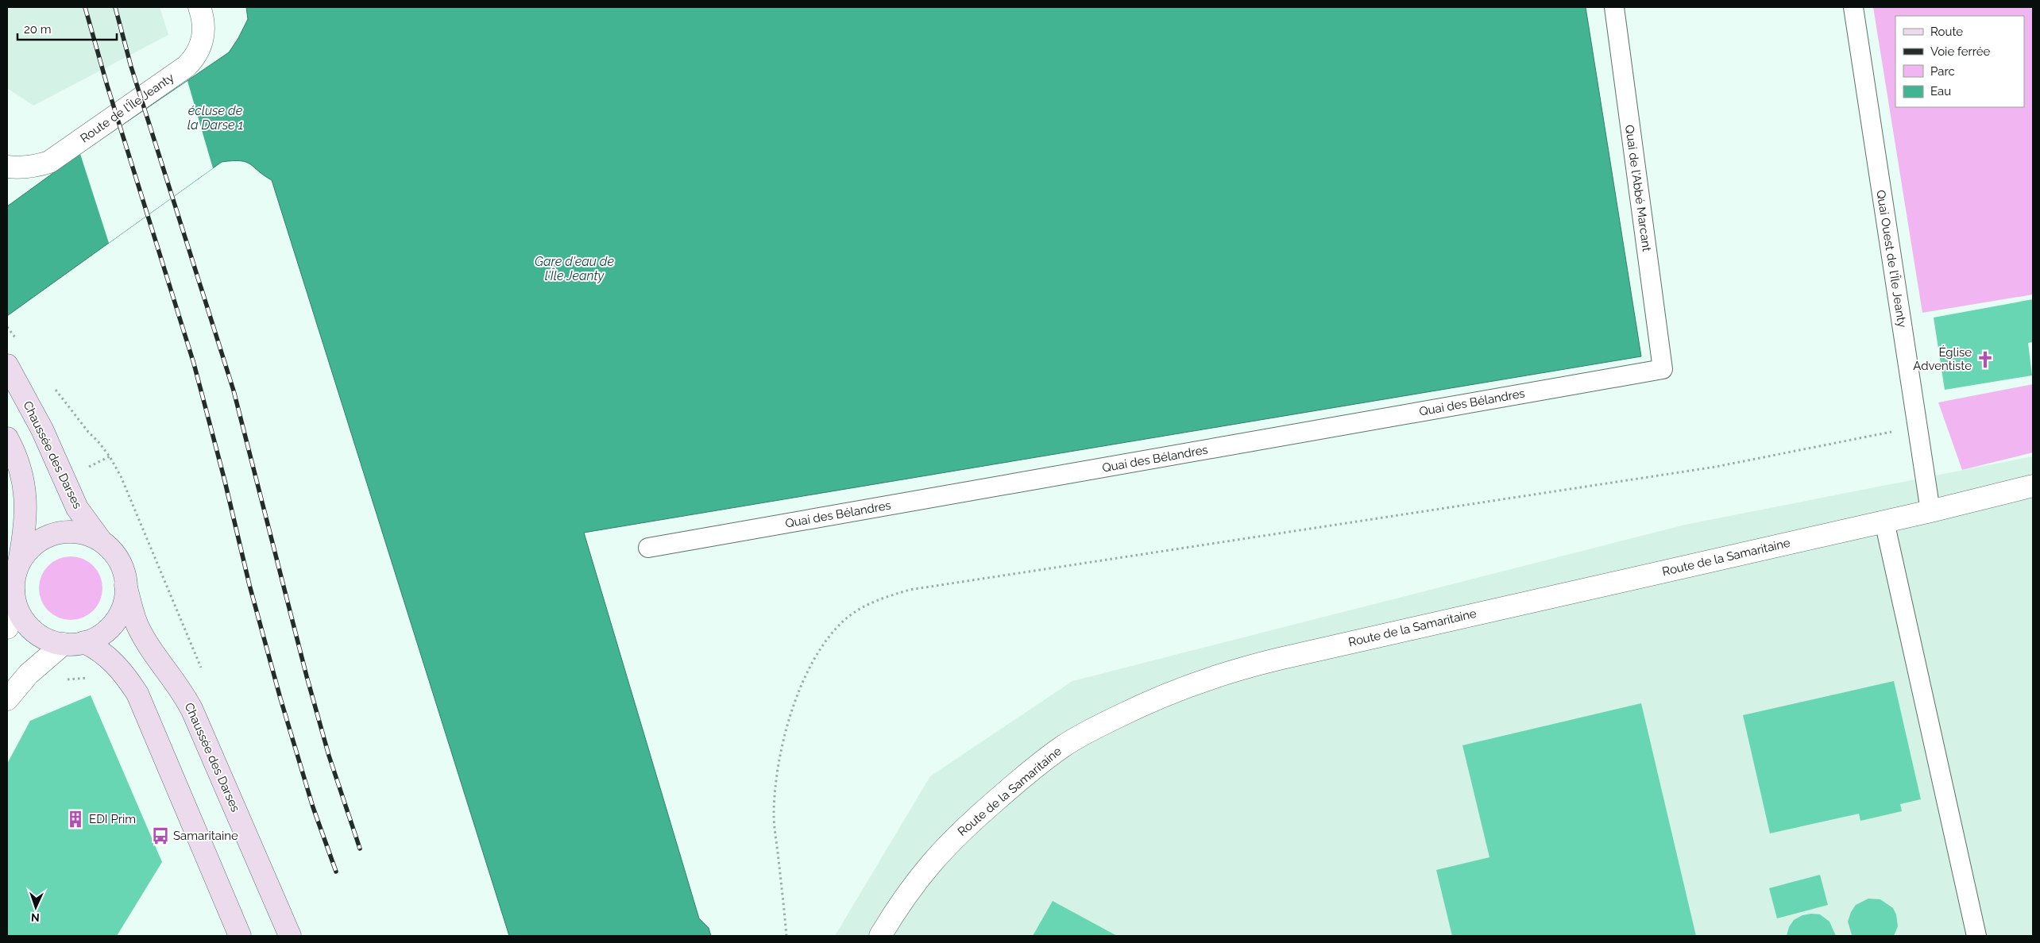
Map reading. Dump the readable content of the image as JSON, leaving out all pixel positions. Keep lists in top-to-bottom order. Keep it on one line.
{"streets":{"main road":["Chaussée des Darses"],"street":["Route de l'Île Jeanty","Route de la Samaritaine"],"lane":["Quai de l'Abbé Marcant","Quai Ouest de l'Île Jeanty","Quai des Bélandres"]},"crossings":[["Quai de l'Abbé Marcant","Quai des Bélandres"],["Quai Ouest de l'Île Jeanty","Route de la Samaritaine"]],"water":["écluse de la Darse 1","Gare d'eau de l'Île Jeanty"],"places":{"church":["Église Adventiste"],"building":["EDI Prim"],"bus stop":["Samaritaine"]},"legend":["Route","Voie ferrée","Parc","Eau"],"scale_bar":"20 m","north":"bottom"}
